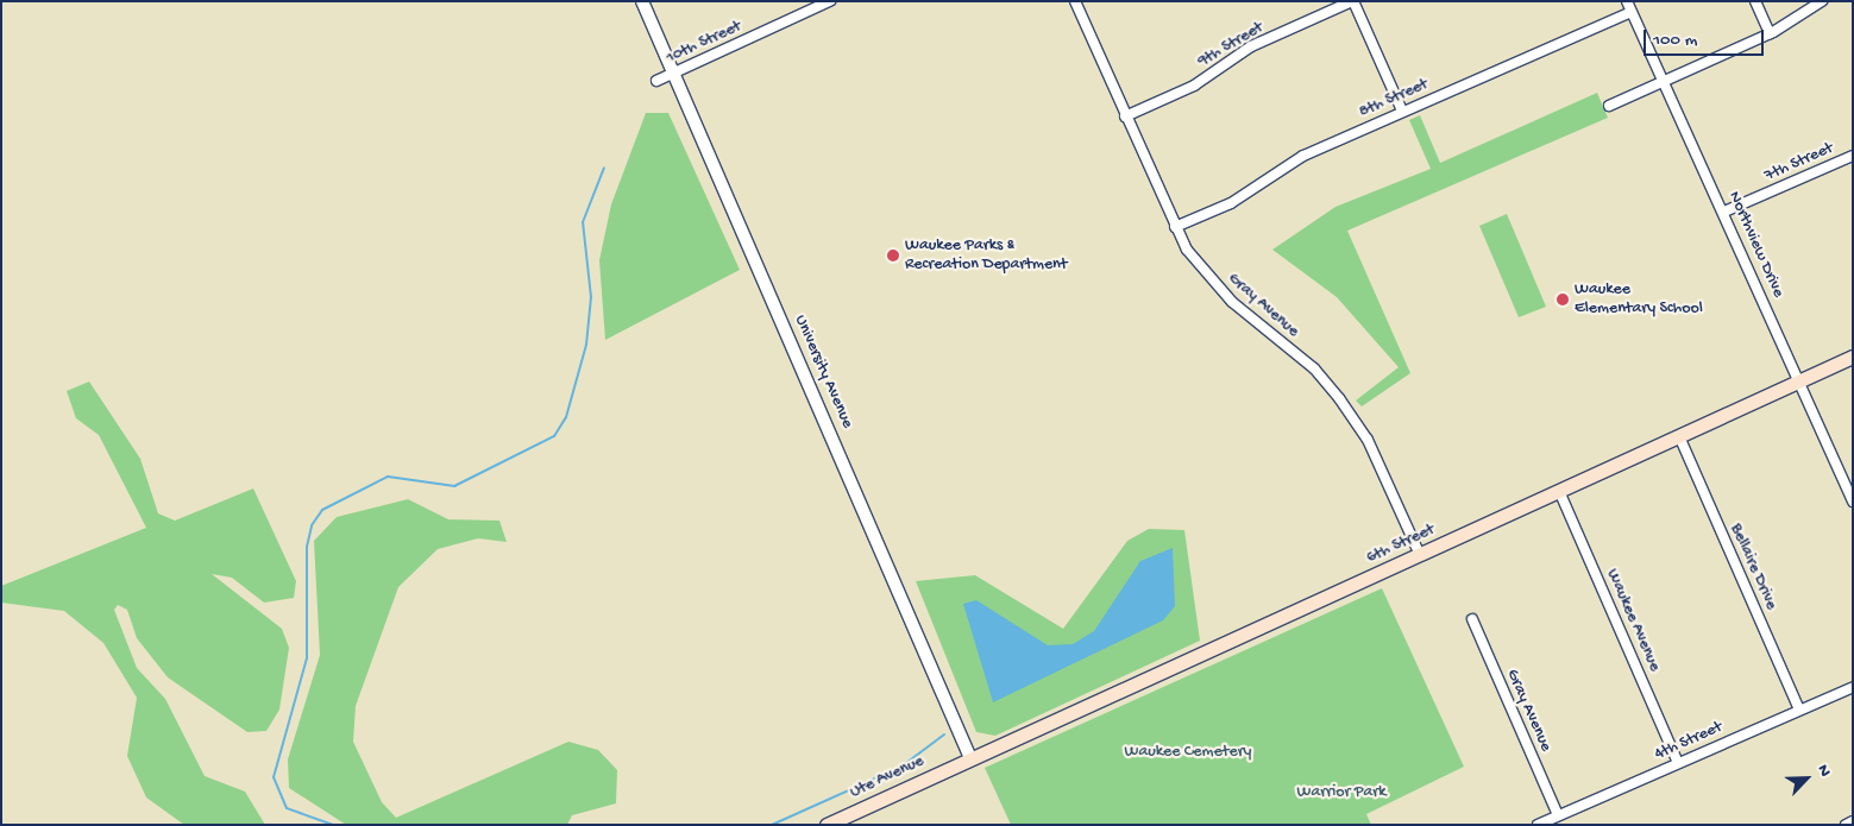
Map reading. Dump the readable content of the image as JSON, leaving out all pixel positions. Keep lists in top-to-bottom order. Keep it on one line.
{"streets":{"main road":["6th Street","Ute Avenue"],"street":["10th Street","9th Street","8th Street","7th Street","Northview Drive","Gray Avenue","University Avenue","Bellaire Drive","Waukee Avenue","4th Street"]},"crossings":[["10th Street","University Avenue"],["9th Street","Gray Avenue"],["8th Street","Northview Drive"],["8th Street","Gray Avenue"],["7th Street","Northview Drive"],["Northview Drive","6th Street"],["Gray Avenue","6th Street"],["Gray Avenue","4th Street"],["University Avenue","6th Street"],["University Avenue","Ute Avenue"],["6th Street","Bellaire Drive"],["6th Street","Waukee Avenue"],["6th Street","Ute Avenue"],["Bellaire Drive","4th Street"],["Waukee Avenue","4th Street"]],"parks":["Waukee Cemetery","Warrior Park"],"places":["Waukee Parks & Recreation Department","Waukee Elementary School"],"scale_bar":"100 m","north":"top right"}
